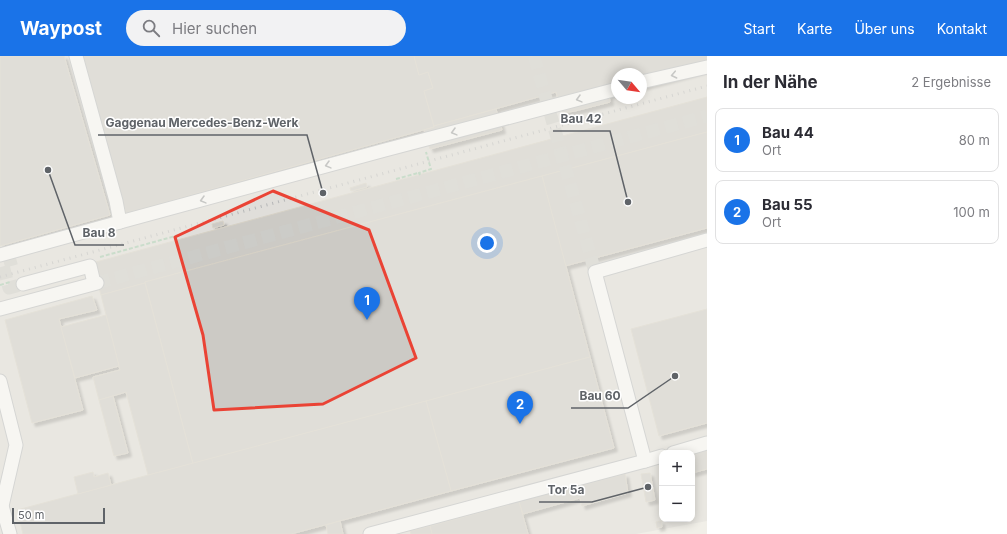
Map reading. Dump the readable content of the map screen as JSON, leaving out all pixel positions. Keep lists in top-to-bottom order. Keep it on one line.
{"places":["Bau 8","Gaggenau Mercedes-Benz-Werk","Bau 42","Bau 60","Tor 5a"],"scale_bar":"50 m","north":"bottom right","page":{"header":"Waypost","search":"Hier suchen","nav":["Start","Karte","Über uns","Kontakt"],"heading":["In der Nähe","2 Ergebnisse"],"list":[{"mark":"1","name":"Bau 44","note":"Ort","value":"80 m"},{"mark":"2","name":"Bau 55","note":"Ort","value":"100 m"}],"pins":["1","2"],"map_buttons":["+","−"],"scale":"50 m"}}
